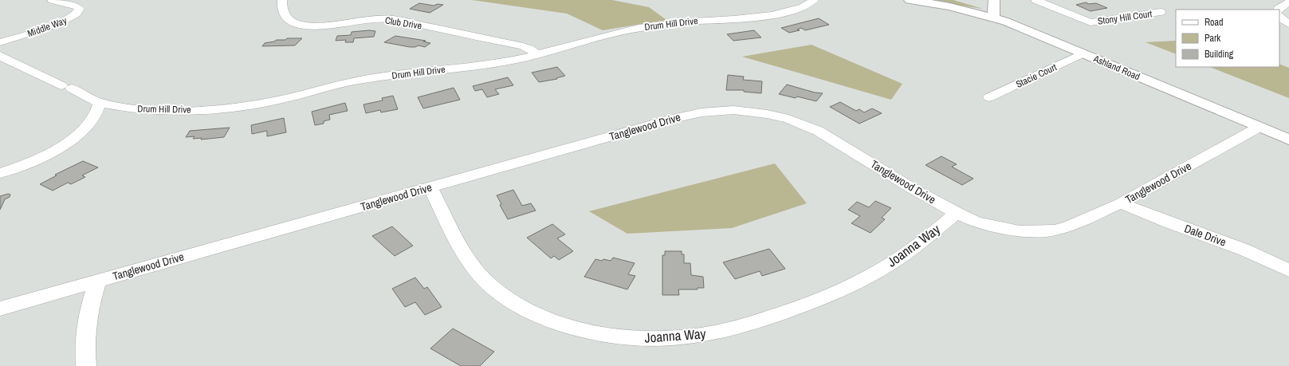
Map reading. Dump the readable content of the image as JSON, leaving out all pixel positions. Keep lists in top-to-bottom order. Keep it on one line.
{"streets":{"main road":["Ashland Road"],"street":["Stony Hill Court","Club Drive","Drum Hill Drive","Middle Way","Stacie Court","Tanglewood Drive","Dale Drive","Joanna Way"]},"crossings":[["Club Drive","Drum Hill Drive"],["Ashland Road","Stacie Court"],["Ashland Road","Tanglewood Drive"],["Tanglewood Drive","Dale Drive"],["Tanglewood Drive","Joanna Way"]],"legend":["Road","Park","Building"]}
